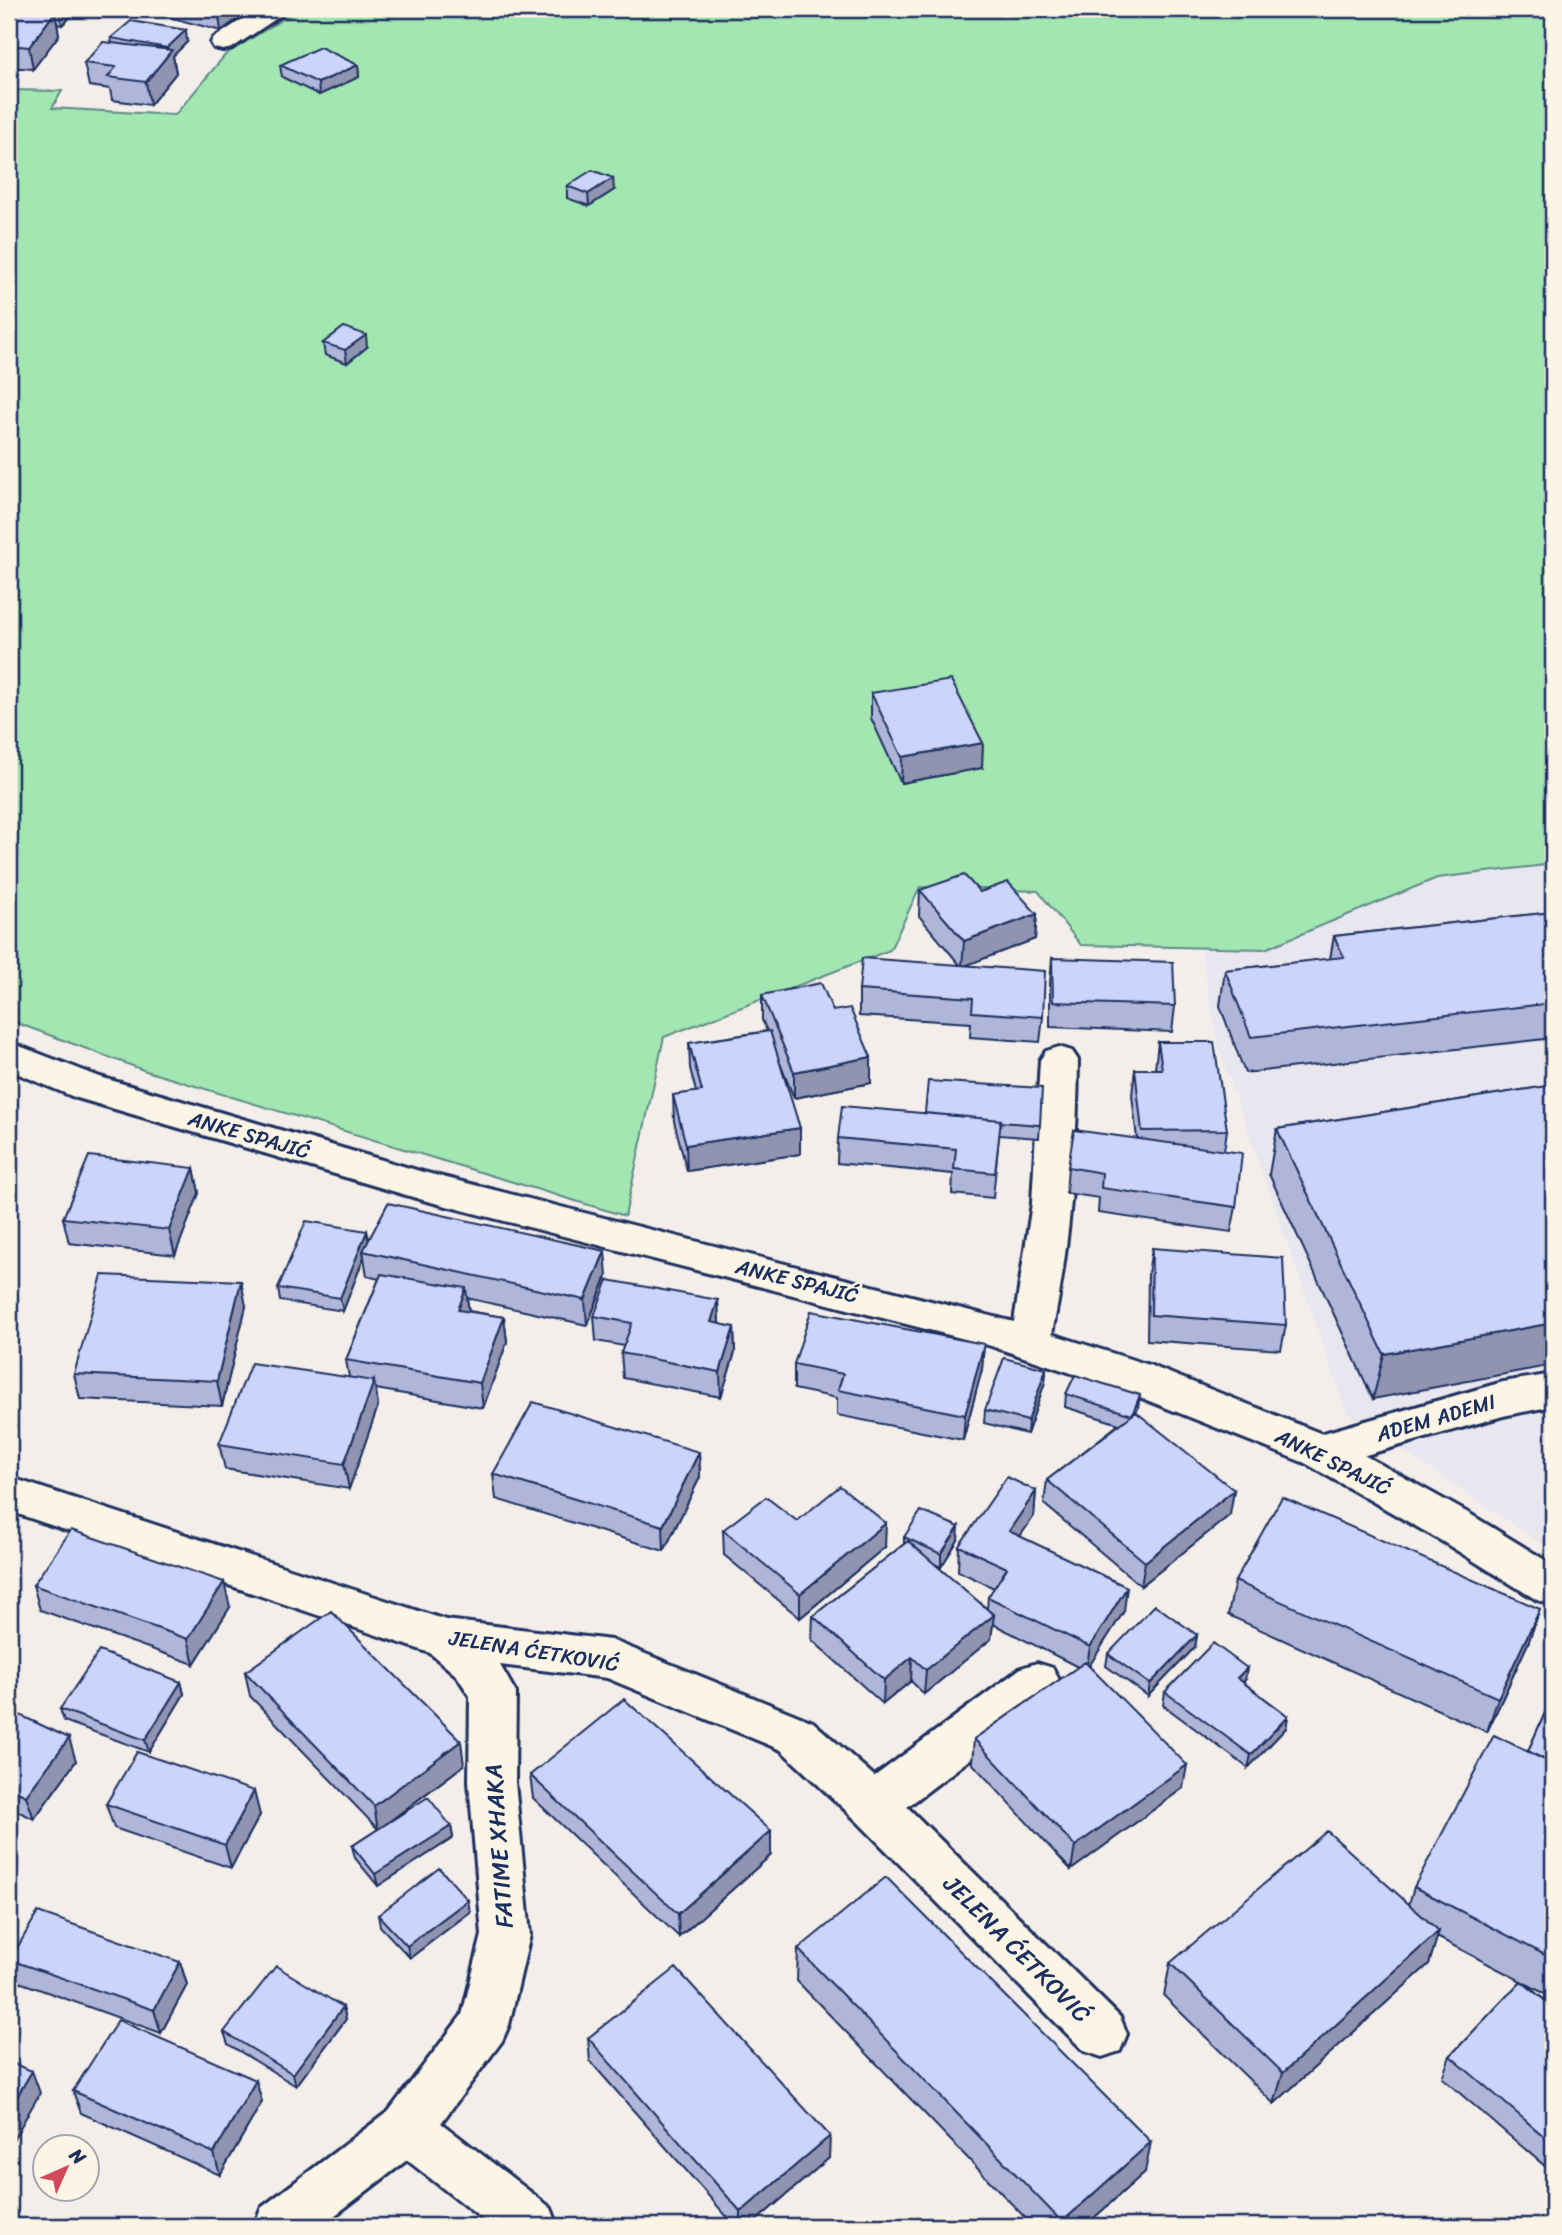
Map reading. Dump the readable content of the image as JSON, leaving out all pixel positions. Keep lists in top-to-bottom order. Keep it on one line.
{"streets":{"street":["ANKE SPAJIĆ","ADEM ADEMI","JELENA ĆETKOVIĆ","FATIME XHAKA"]},"crossings":[["ANKE SPAJIĆ","ADEM ADEMI"],["JELENA ĆETKOVIĆ","FATIME XHAKA"]],"north":"top right"}
